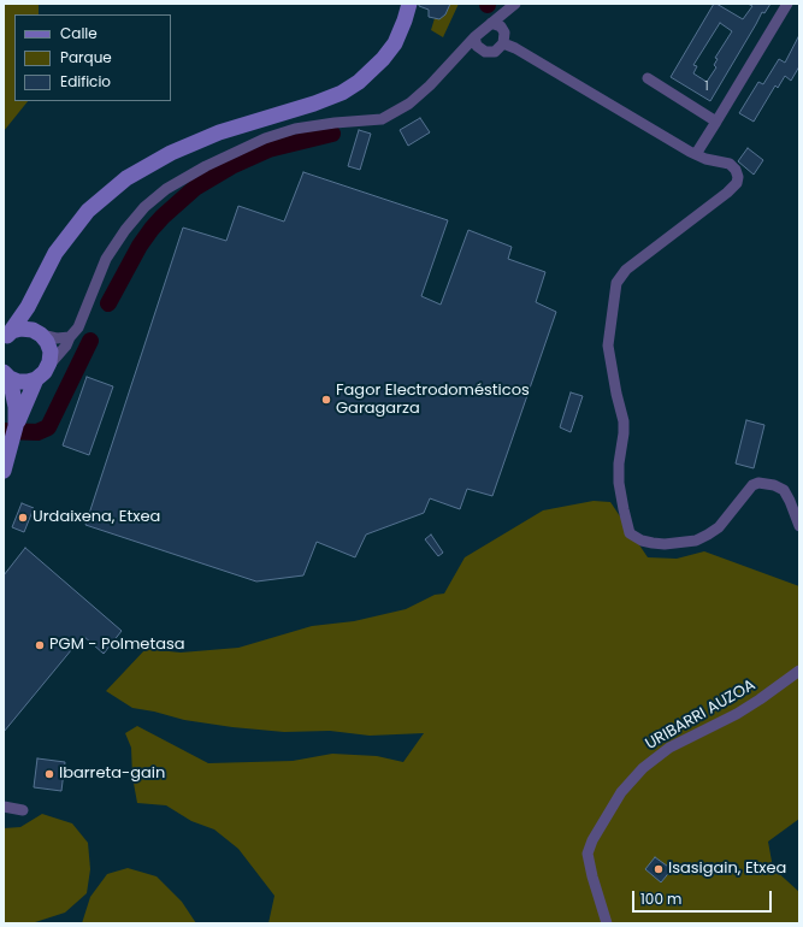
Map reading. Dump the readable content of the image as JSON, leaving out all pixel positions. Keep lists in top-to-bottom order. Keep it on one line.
{"streets":{"street":["URIBARRI AUZOA"]},"places":["Fagor Electrodomésticos Garagarza","Urdaixena, Etxea","PGM - Polmetasa","Ibarreta-gain","Isasigain, Etxea"],"house_numbers":["1"],"legend":["Calle","Parque","Edificio"],"scale_bar":"100 m"}
